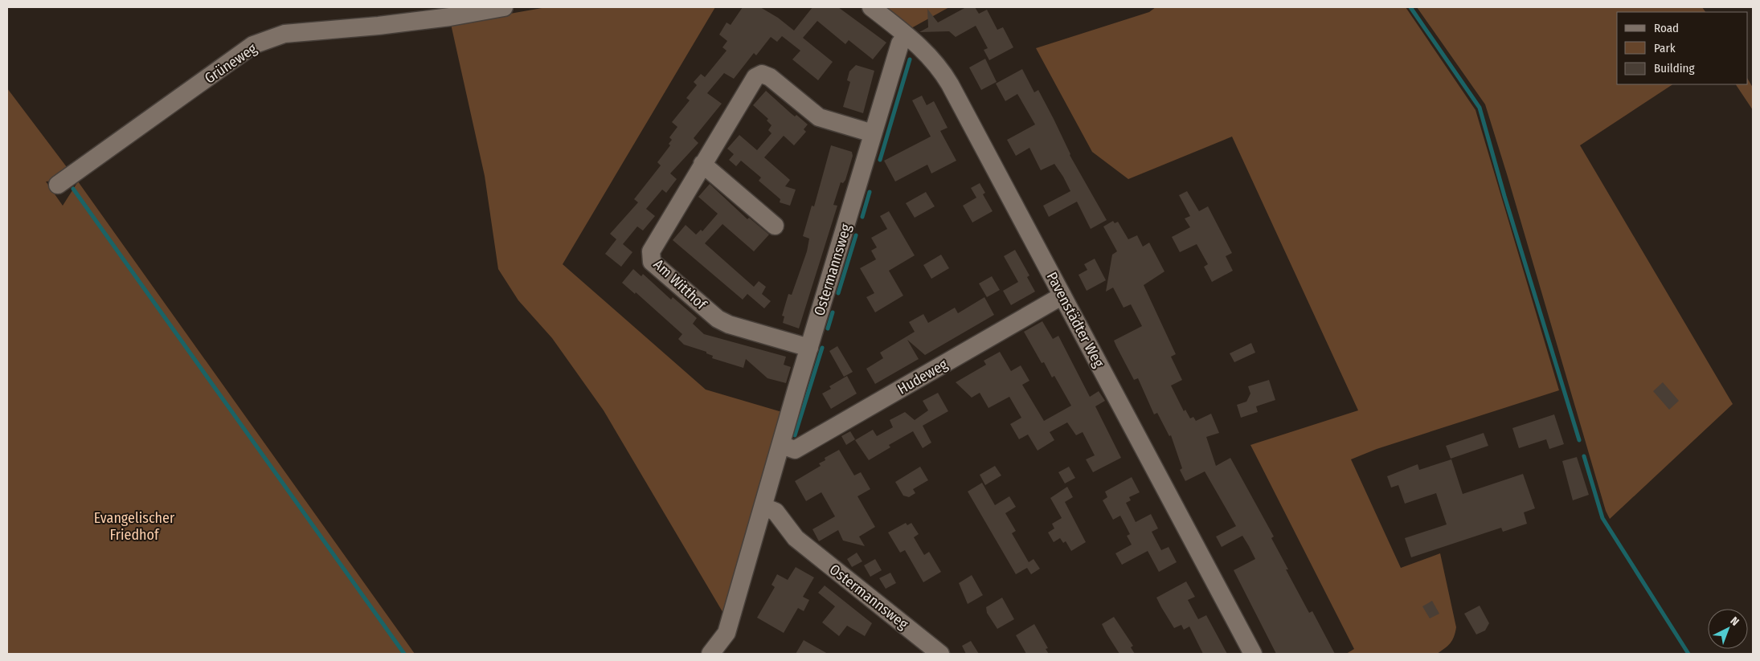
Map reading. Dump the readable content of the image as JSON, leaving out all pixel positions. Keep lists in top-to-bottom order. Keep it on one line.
{"streets":{"street":["Grüneweg","Ostermannsweg","Am Witthof","Pavenstädter Weg","Hudeweg"]},"crossings":[["Ostermannsweg","Am Witthof"],["Ostermannsweg","Pavenstädter Weg"],["Ostermannsweg","Hudeweg"],["Pavenstädter Weg","Hudeweg"]],"parks":["Evangelischer Friedhof"],"legend":["Road","Park","Building"],"north":"top right"}
